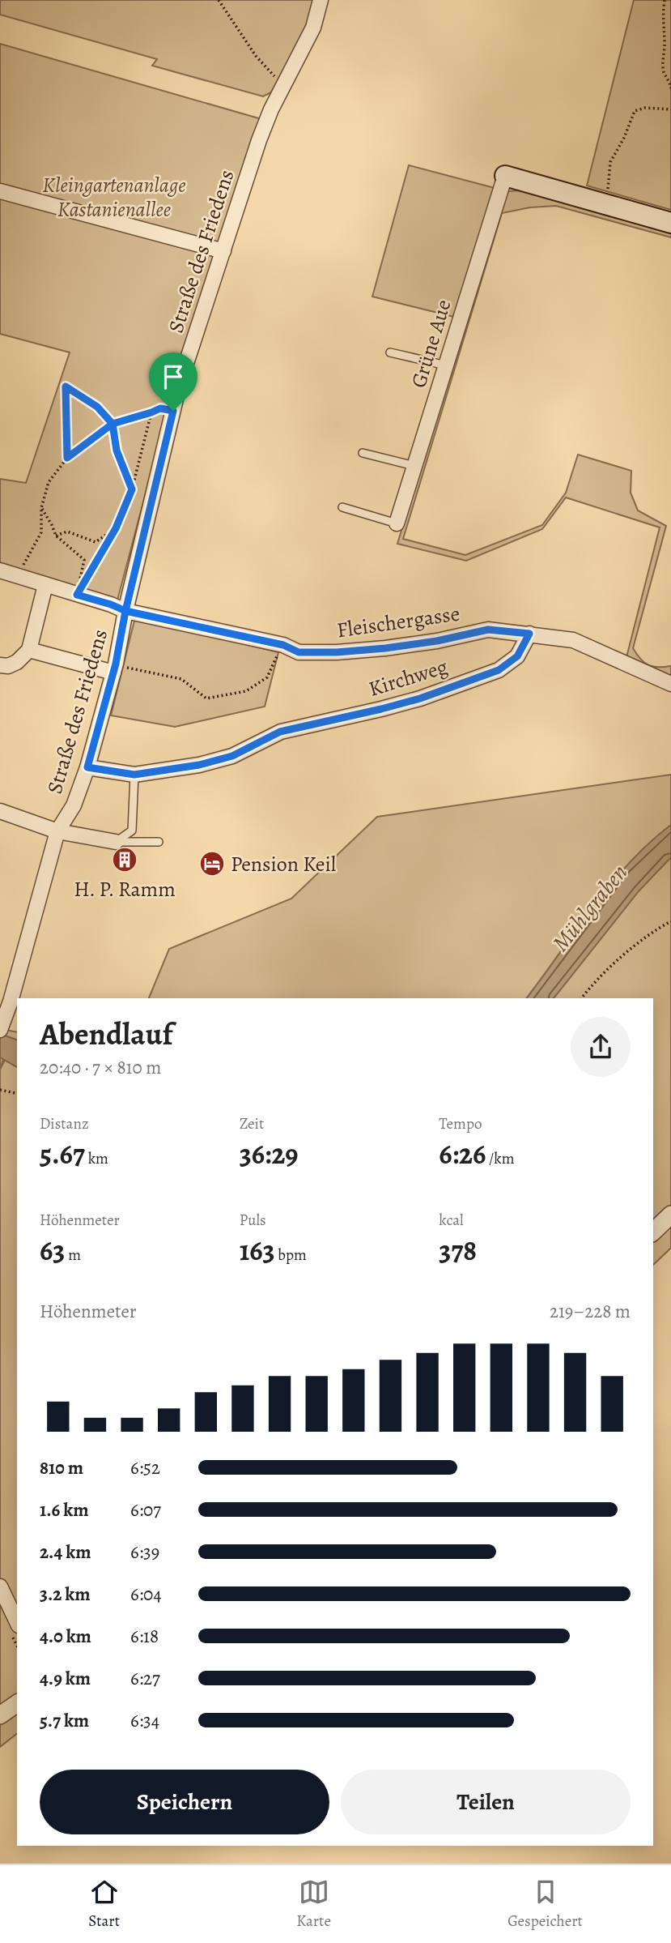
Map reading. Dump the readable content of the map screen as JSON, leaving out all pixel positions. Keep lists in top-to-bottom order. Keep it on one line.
{"streets":{"street":["Straße des Friedens","Grüne Aue","Fleischergasse","Kirchweg"]},"crossings":[["Straße des Friedens","Fleischergasse"],["Straße des Friedens","Kirchweg"],["Fleischergasse","Kirchweg"]],"water":["Mühlgraben"],"parks":["Kleingartenanlage Kastanienallee"],"places":{"building":["H. P. Ramm"],"hotel":["Pension Keil"]},"page":{"heading":["Abendlauf","20:40 · 7 × 810 m"],"stats":[["Distanz","5.67 km"],["Zeit","36:29"],["Tempo","6:26 /km"],["Höhenmeter","63 m"],["Puls","163 bpm"],["kcal","378"]],"chart":["Höhenmeter","219–228 m"],"list":[{"name":"810 m","note":"6:52"},{"name":"1.6 km","note":"6:07"},{"name":"2.4 km","note":"6:39"},{"name":"3.2 km","note":"6:04"},{"name":"4.0 km","note":"6:18"},{"name":"4.9 km","note":"6:27"},{"name":"5.7 km","note":"6:34"}],"buttons":["Speichern","Teilen"],"tabs":["Start","Karte","Gespeichert"]}}
